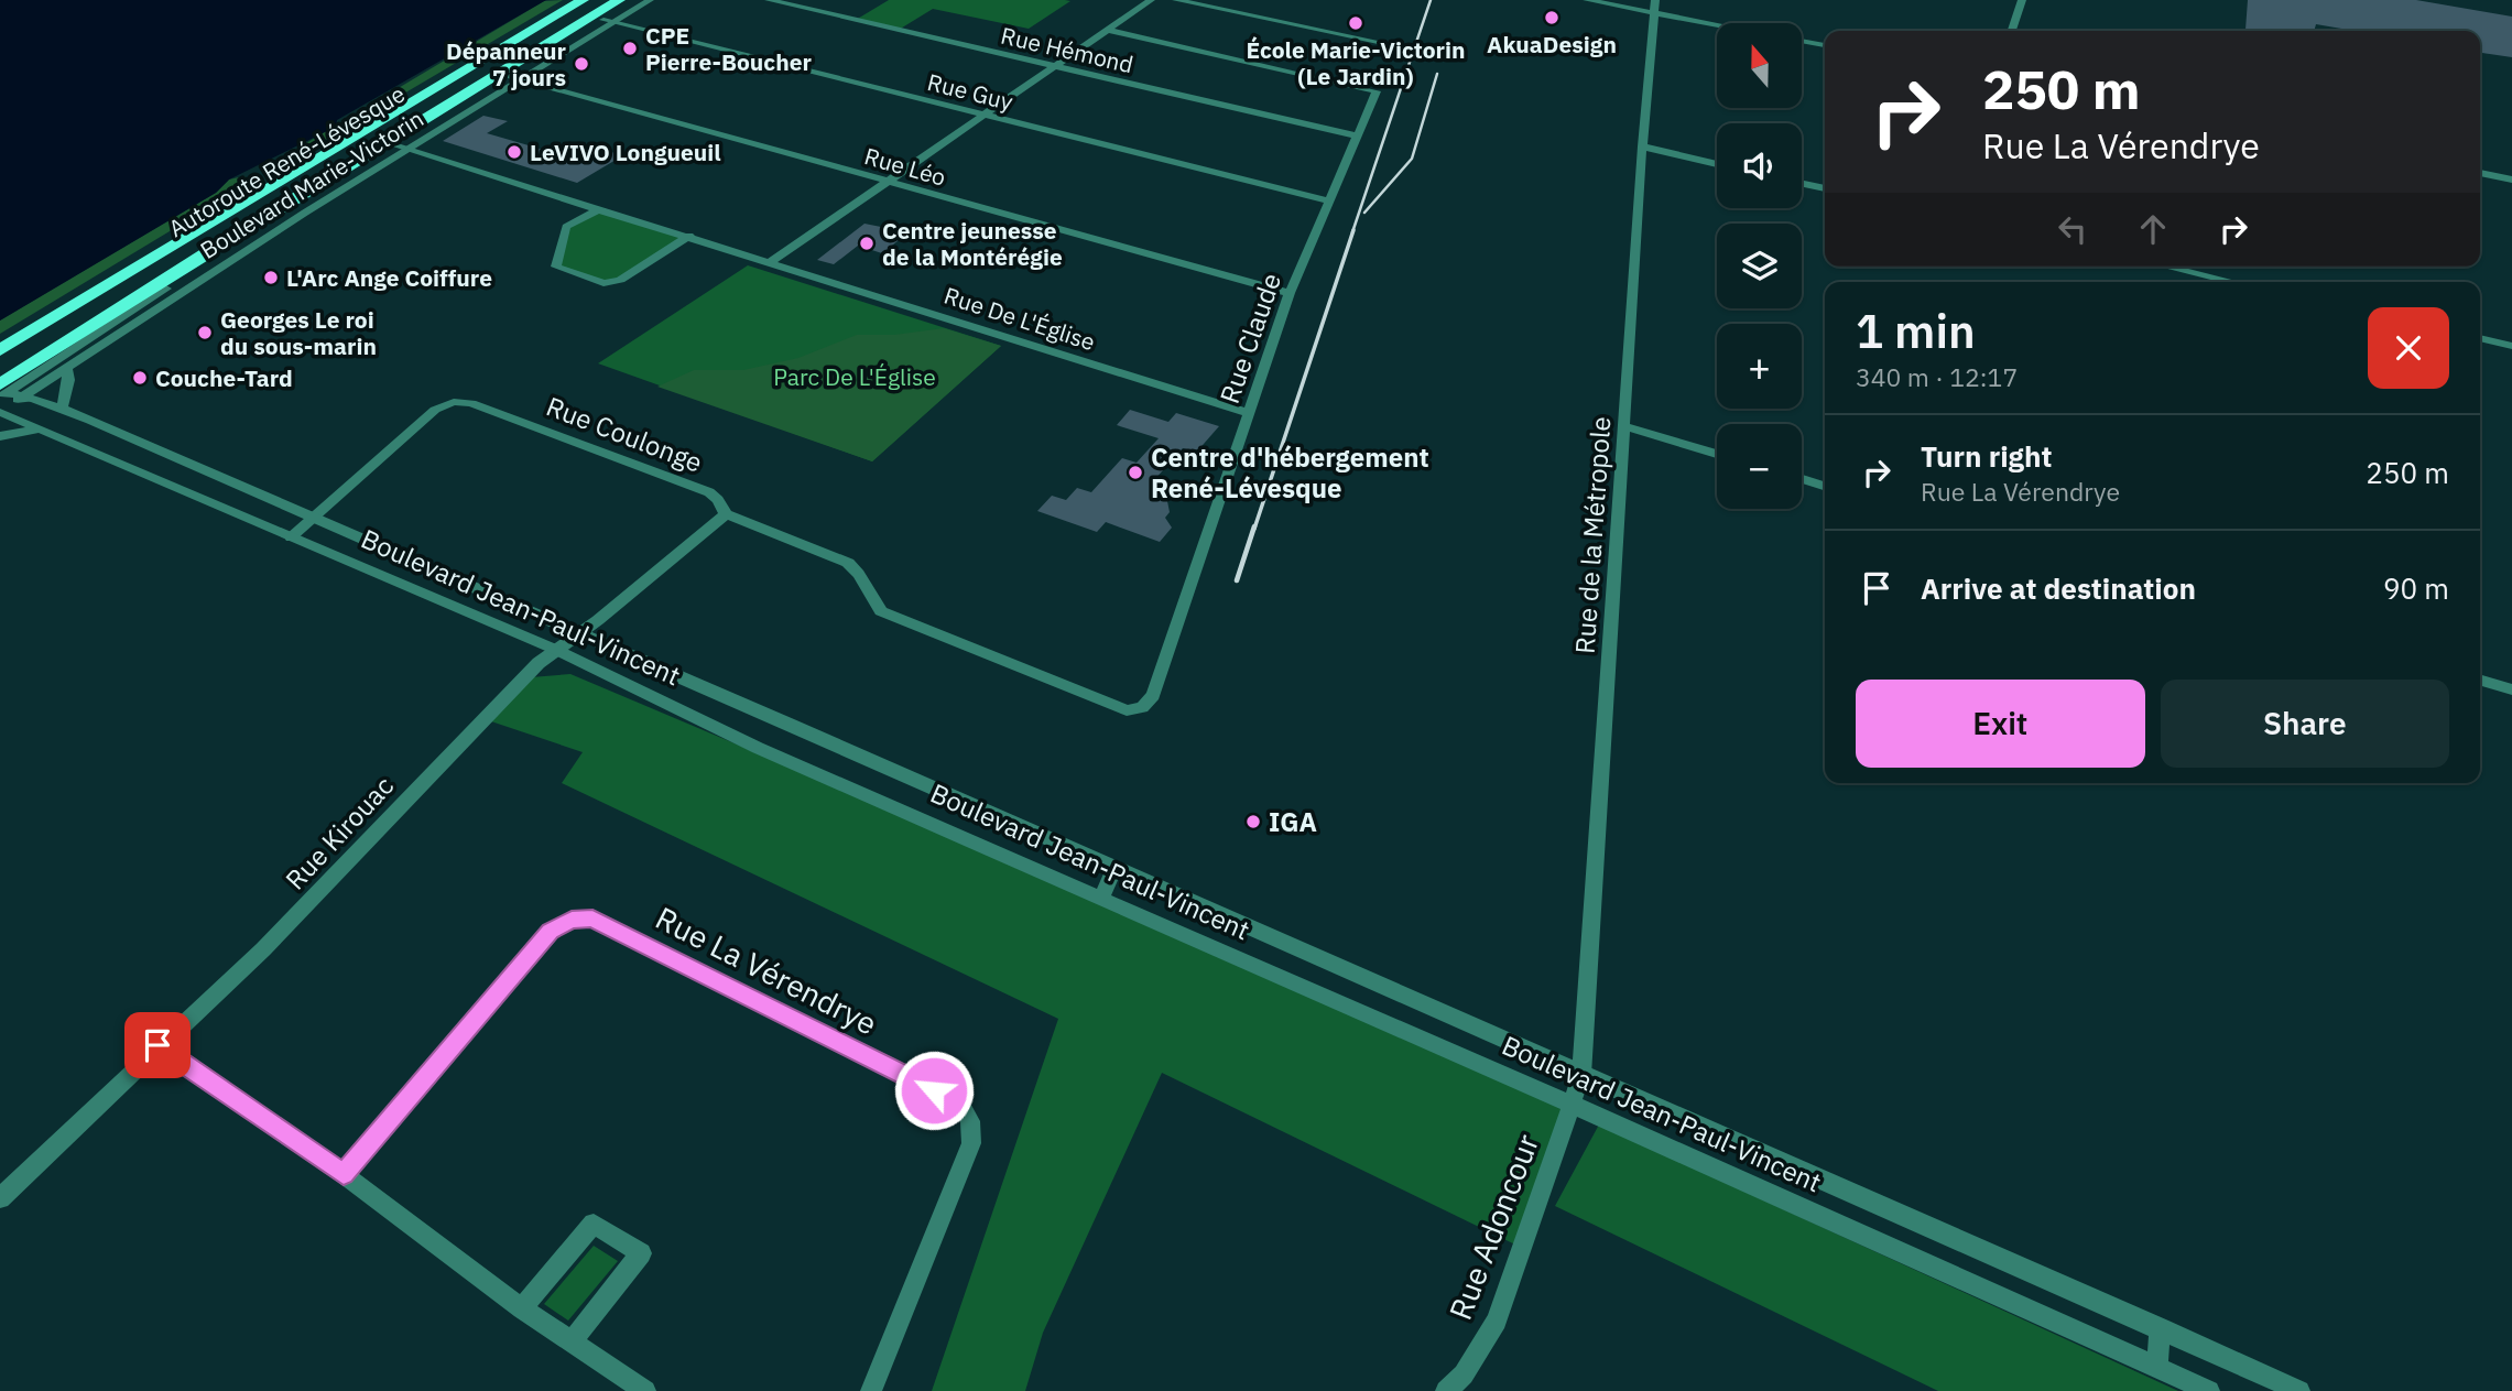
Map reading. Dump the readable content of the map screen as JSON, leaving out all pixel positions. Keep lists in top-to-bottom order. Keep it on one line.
{"streets":{"highway":["Autoroute René-Lévesque"],"street":["Rue Hémond","Rue Guy","Rue Léo","Boulevard Marie-Victorin","Rue De L'Église","Rue Claude","Rue Coulonge","Rue de la Métropole","Boulevard Jean-Paul-Vincent","Rue Kirouac","Rue La Vérendrye","Rue Adoncour"]},"crossings":[["Rue Hémond","Rue Claude"],["Rue Guy","Boulevard Marie-Victorin"],["Rue Guy","Rue Claude"],["Rue Léo","Boulevard Marie-Victorin"],["Rue Léo","Rue Claude"],["Boulevard Marie-Victorin","Rue De L'Église"],["Boulevard Marie-Victorin","Boulevard Jean-Paul-Vincent"],["Rue De L'Église","Rue Claude"],["Rue Claude","Rue Coulonge"],["Rue Coulonge","Boulevard Jean-Paul-Vincent"],["Rue Coulonge","Rue Kirouac"],["Rue de la Métropole","Boulevard Jean-Paul-Vincent"],["Rue de la Métropole","Rue Adoncour"],["Boulevard Jean-Paul-Vincent","Rue Kirouac"],["Boulevard Jean-Paul-Vincent","Rue Adoncour"]],"parks":["Parc De L'Église"],"places":["AkuaDesign","École Marie-Victorin (Le Jardin)","CPE Pierre-Boucher","Dépanneur 7 jours","LeVIVO Longueuil","Centre jeunesse de la Montérégie","L'Arc Ange Coiffure","Georges Le roi du sous-marin","Couche-Tard","Centre d'hébergement René-Lévesque","IGA"],"north":"top","page":{"map_buttons":["+","−"],"turn":["250 m","Rue La Vérendrye"],"heading":["1 min","340 m · 12:17"],"list":[{"name":"Turn right","note":"Rue La Vérendrye","value":"250 m"},{"name":"Arrive at destination","value":"90 m"}],"buttons":["Exit","Share"]}}
